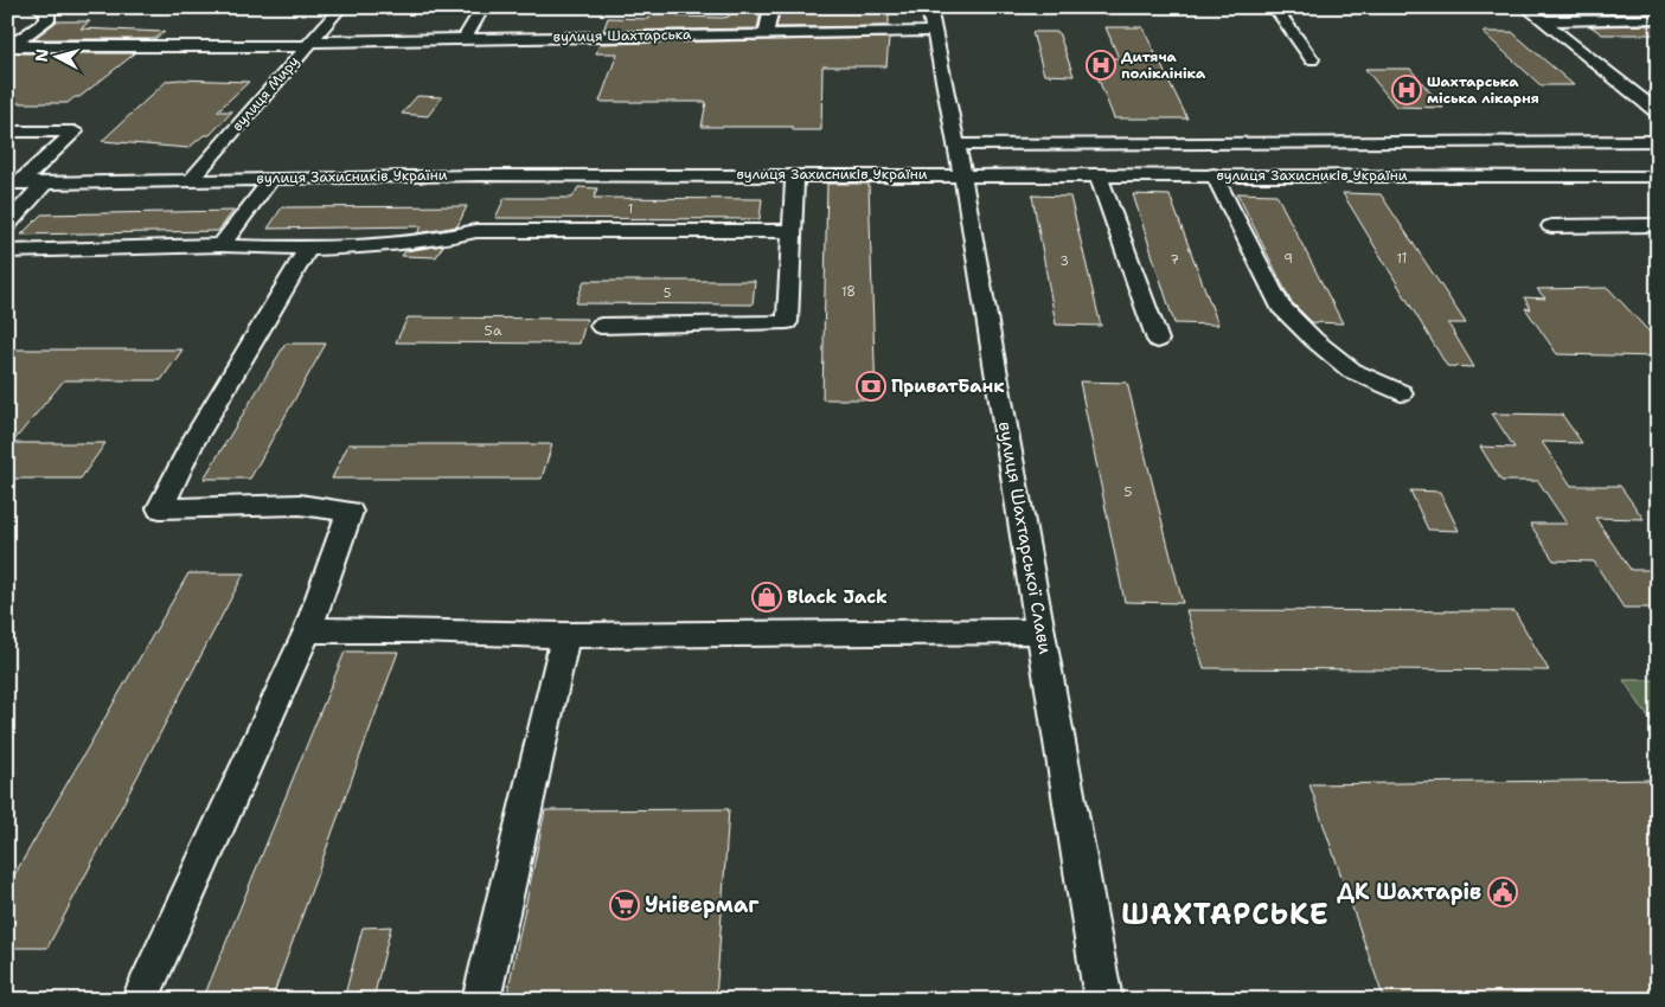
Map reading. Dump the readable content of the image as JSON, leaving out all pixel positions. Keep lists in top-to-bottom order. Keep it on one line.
{"streets":{"street":["вулиця Шахтарська","вулиця Миру","вулиця Захисників України","вулиця Шахтарської Слави"]},"crossings":[["вулиця Шахтарська","вулиця Миру"],["вулиця Шахтарська","вулиця Шахтарської Слави"],["вулиця Миру","вулиця Захисників України"],["вулиця Захисників України","вулиця Шахтарської Слави"]],"districts":["ШАХТАРСЬКЕ"],"places":{"hospital":["Дитяча поліклініка","Шахтарська міська лікарня"],"bank":["ПриватБанк"],"shop":["Black Jack"],"public building":["ДК Шахтарів"],"supermarket":["Універмаг"]},"house_numbers":["1","9","11","7","3","18","5","5а","5"],"north":"left"}
